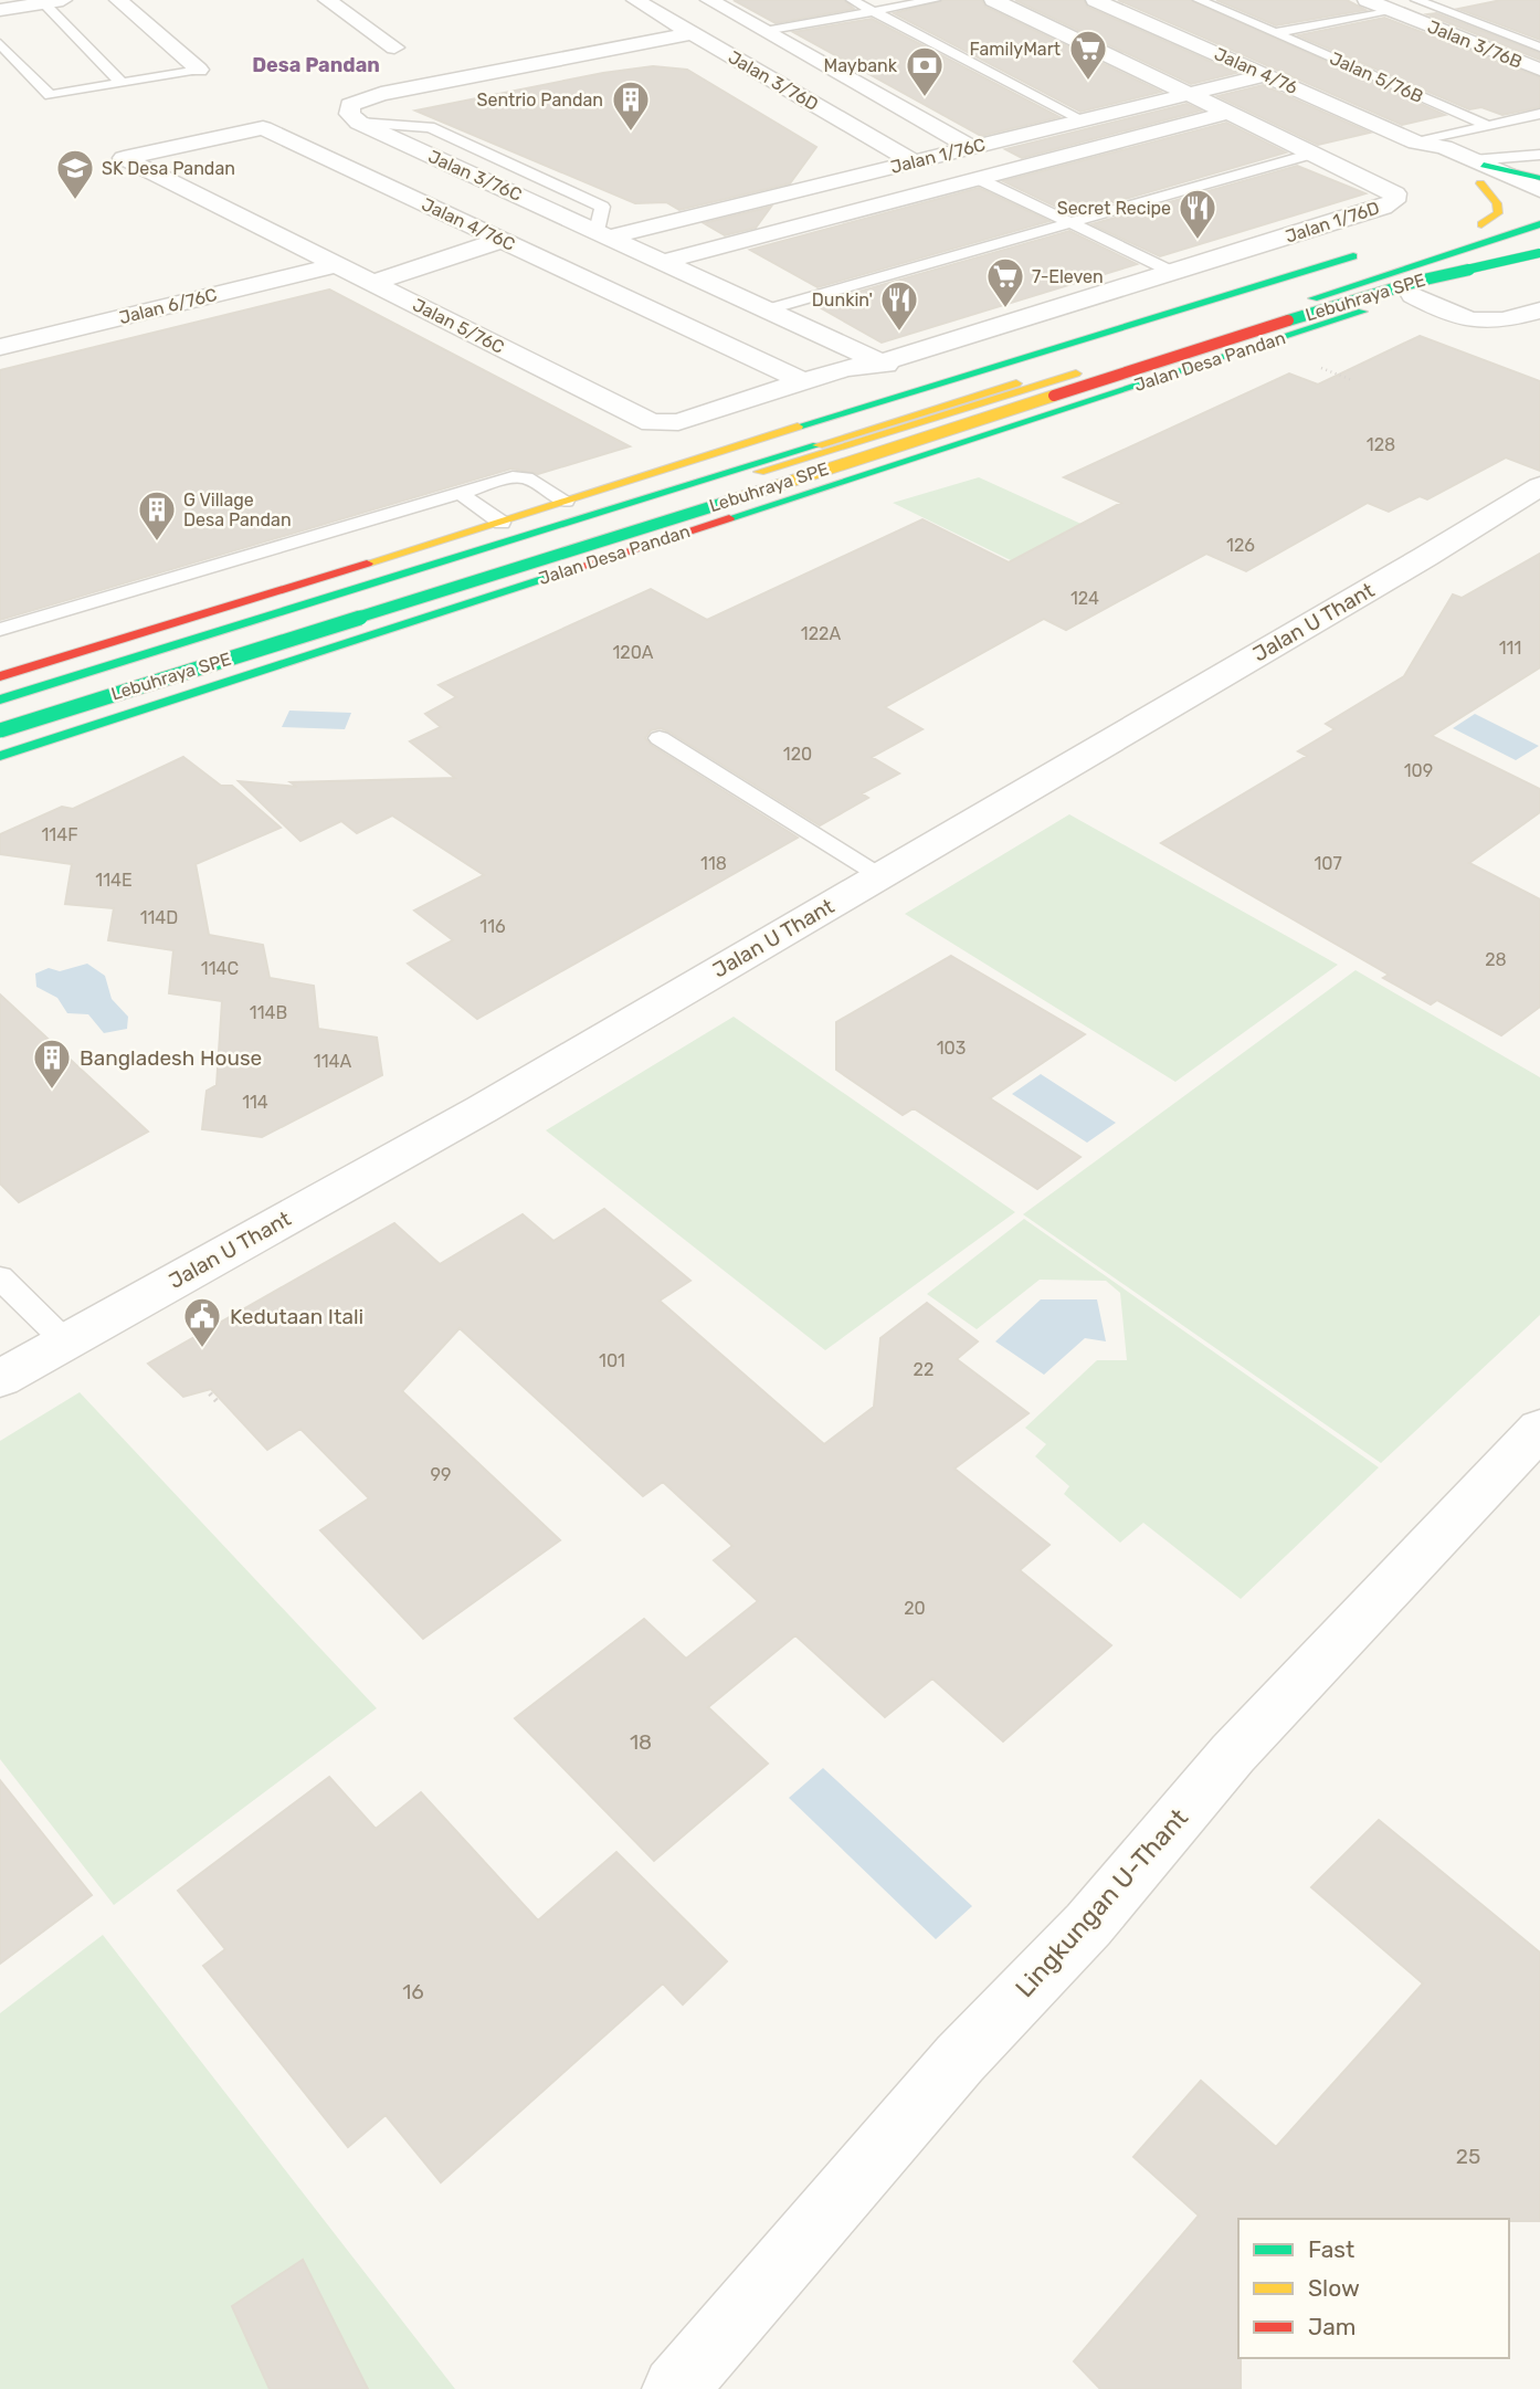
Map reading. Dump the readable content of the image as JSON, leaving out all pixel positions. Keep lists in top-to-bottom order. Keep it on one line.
{"streets":{"main road":["Lebuhraya SPE","Jalan Desa Pandan"],"street":["Jalan 3/76B","Jalan 4/76","Jalan 3/76D","Jalan 1/76C","Jalan 3/76C","Jalan 1/76D","Jalan 4/76C","Jalan 6/76C","Jalan 5/76C","Jalan U Thant","Lingkungan U-Thant"],"lane":["Jalan 5/76B"]},"crossings":[["Jalan 4/76","Jalan 1/76C"],["Jalan 3/76D","Jalan 1/76C"],["Jalan 3/76D","Jalan 3/76C"],["Jalan 1/76C","Jalan 3/76C"],["Jalan 1/76C","Jalan 1/76D"],["Jalan 3/76C","Jalan 1/76D"],["Jalan 4/76C","Jalan 5/76C"],["Jalan 6/76C","Jalan 5/76C"]],"districts":["Desa Pandan"],"places":{"supermarket":["FamilyMart","7-Eleven"],"bank":["Maybank"],"building":["Sentrio Pandan","G Village Desa Pandan","Bangladesh House"],"school or university":["SK Desa Pandan"],"restaurant":["Secret Recipe","Dunkin'"],"public building":["Kedutaan Itali"]},"house_numbers":["128","126","124","122A","111","120A","120","109","114F","118","107","114E","114D","116","28","114C","114B","103","114A","114","101","22","99","20","18","16","25"],"legend":["Fast","Slow","Jam"]}
